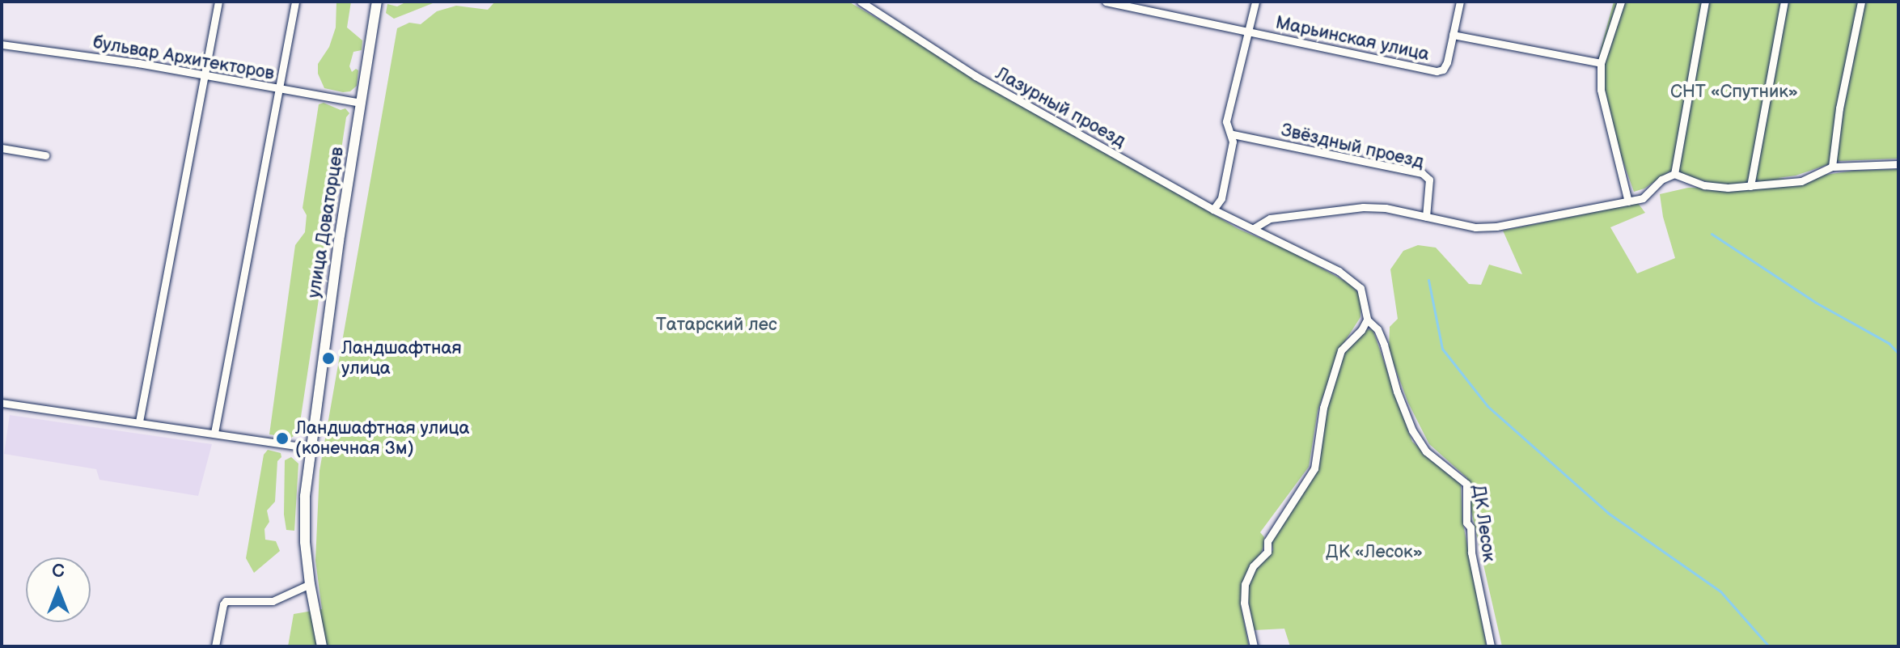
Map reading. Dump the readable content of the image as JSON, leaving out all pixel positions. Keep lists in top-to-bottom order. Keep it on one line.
{"streets":{"main road":["улица Доваторцев"],"street":["Марьинская улица","бульвар Архитекторов","Лазурный проезд","Звёздный проезд","ДК Лесок"]},"crossings":[["бульвар Архитекторов","улица Доваторцев"],["Лазурный проезд","ДК Лесок"]],"parks":["СНТ «Спутник»","Татарский лес","ДК «Лесок»"],"places":["Ландшафтная улица","Ландшафтная улица (конечная 3м)"],"north":"top"}
